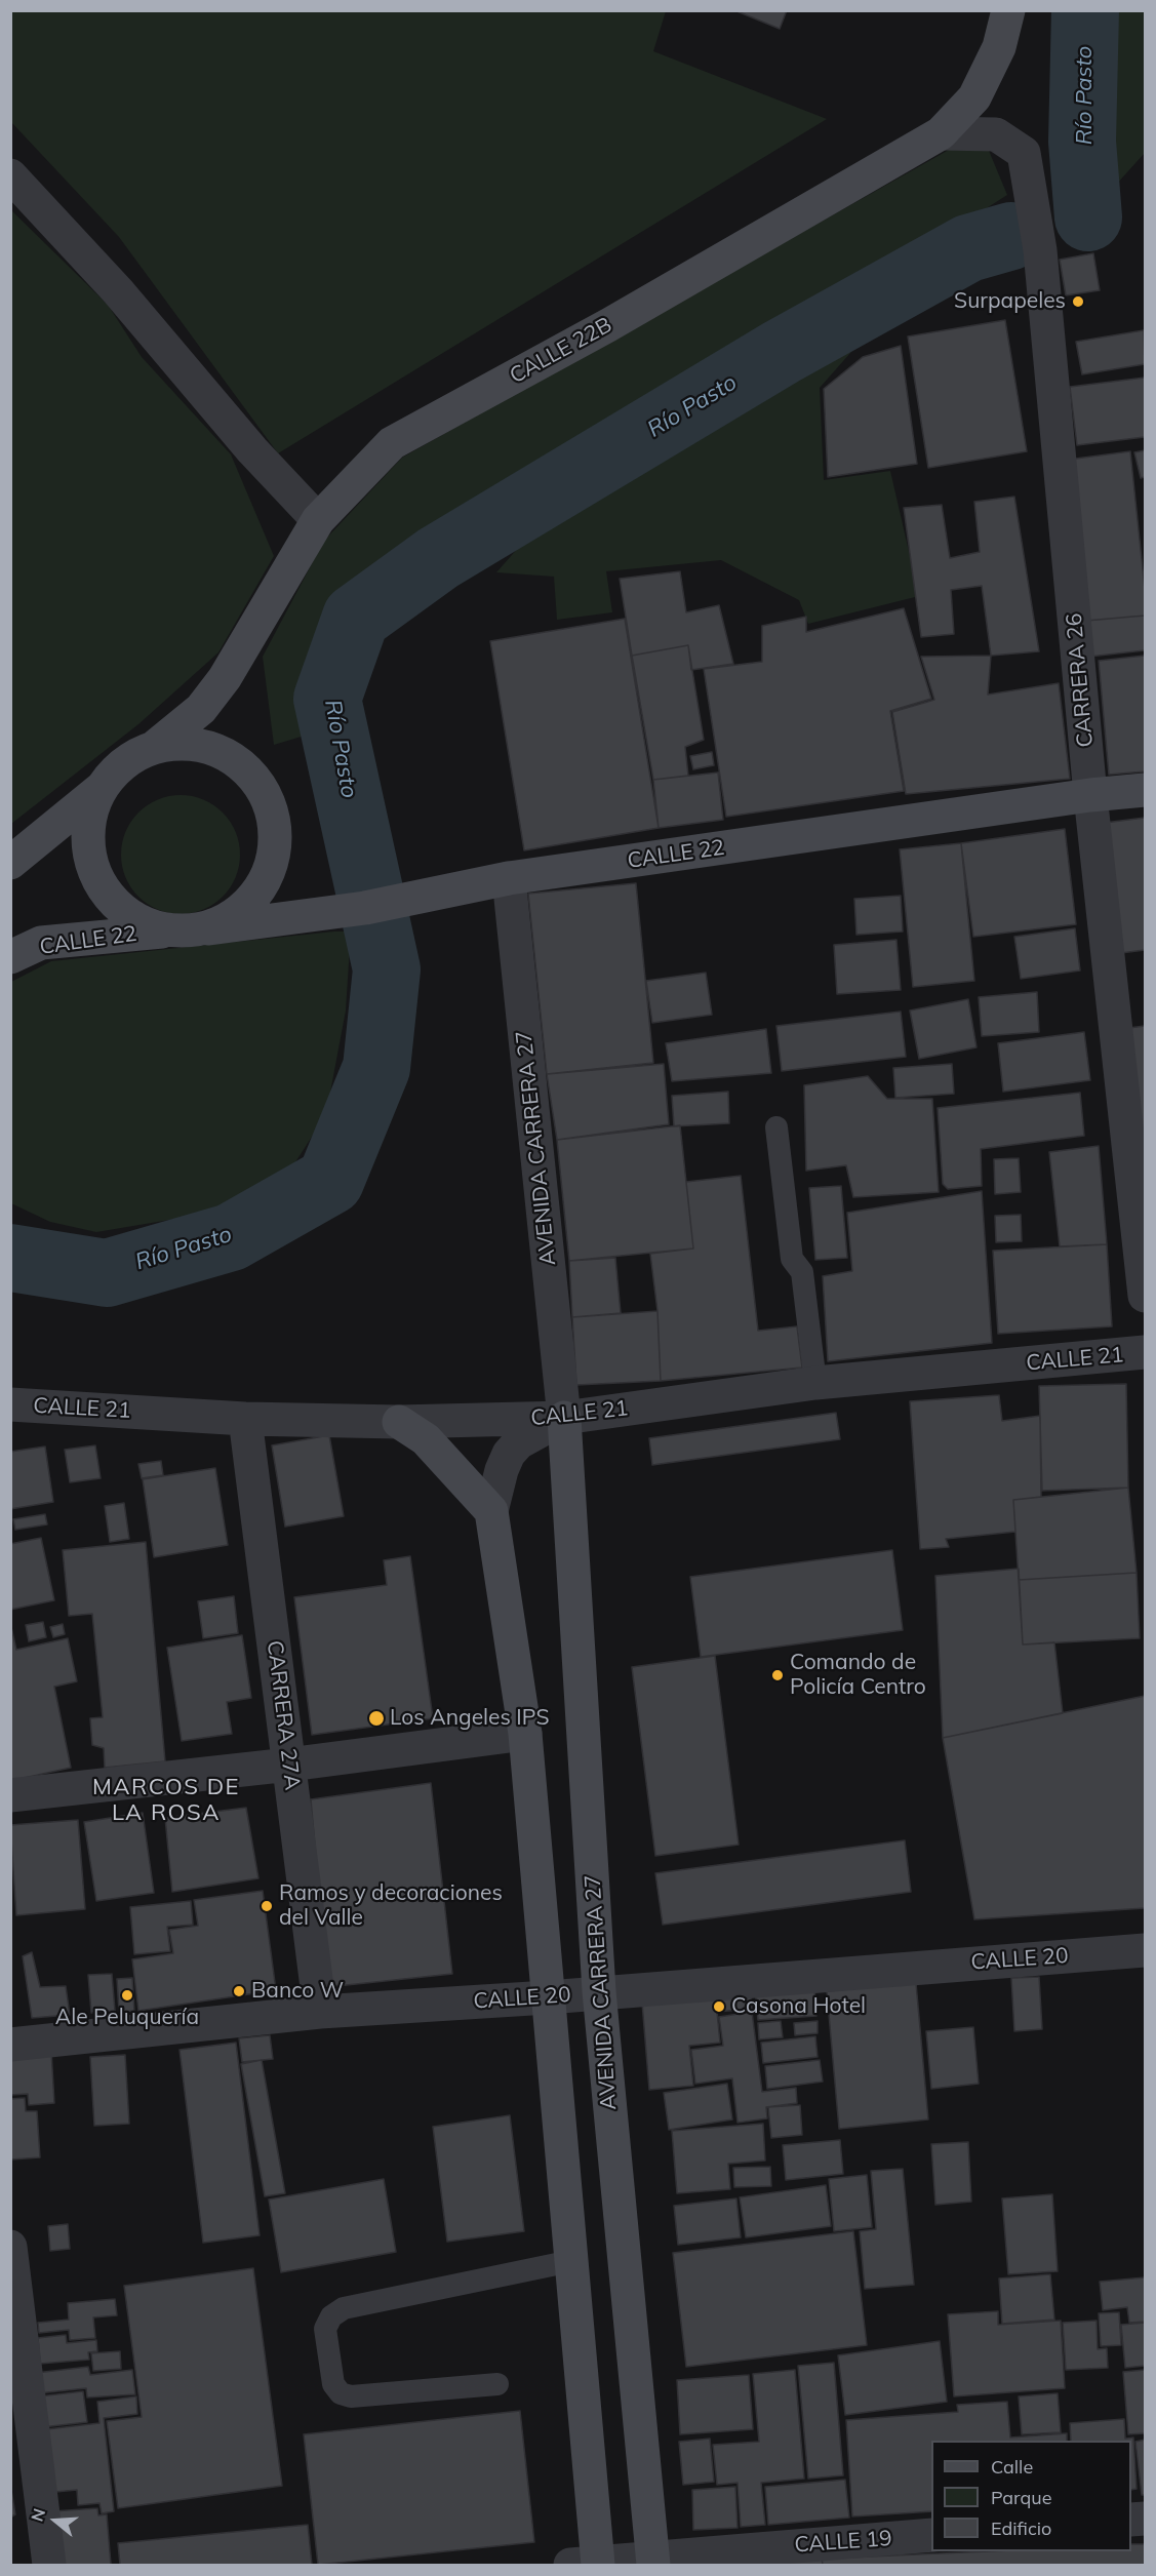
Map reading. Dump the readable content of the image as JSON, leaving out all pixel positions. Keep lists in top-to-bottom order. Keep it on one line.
{"streets":{"main road":["CALLE 22B","CALLE 22","AVENIDA CARRERA 27"],"street":["CARRERA 26","CALLE 21","CARRERA 27A","CALLE 20","CALLE 19"]},"crossings":[["CALLE 22B","CARRERA 26"],["CALLE 22B","CALLE 22"],["CARRERA 26","CALLE 22"],["CALLE 22","AVENIDA CARRERA 27"],["AVENIDA CARRERA 27","CALLE 21"],["AVENIDA CARRERA 27","CALLE 20"],["AVENIDA CARRERA 27","CALLE 19"],["CALLE 21","CARRERA 27A"],["CARRERA 27A","CALLE 20"]],"districts":["MARCOS DE LA ROSA"],"water":["Río Pasto"],"places":["Surpapeles","Comando de Policía Centro","Los Angeles IPS","Ramos y decoraciones del Valle","Banco W","Ale Peluquería","Casona Hotel"],"legend":["Calle","Parque","Edificio"],"north":"left"}
